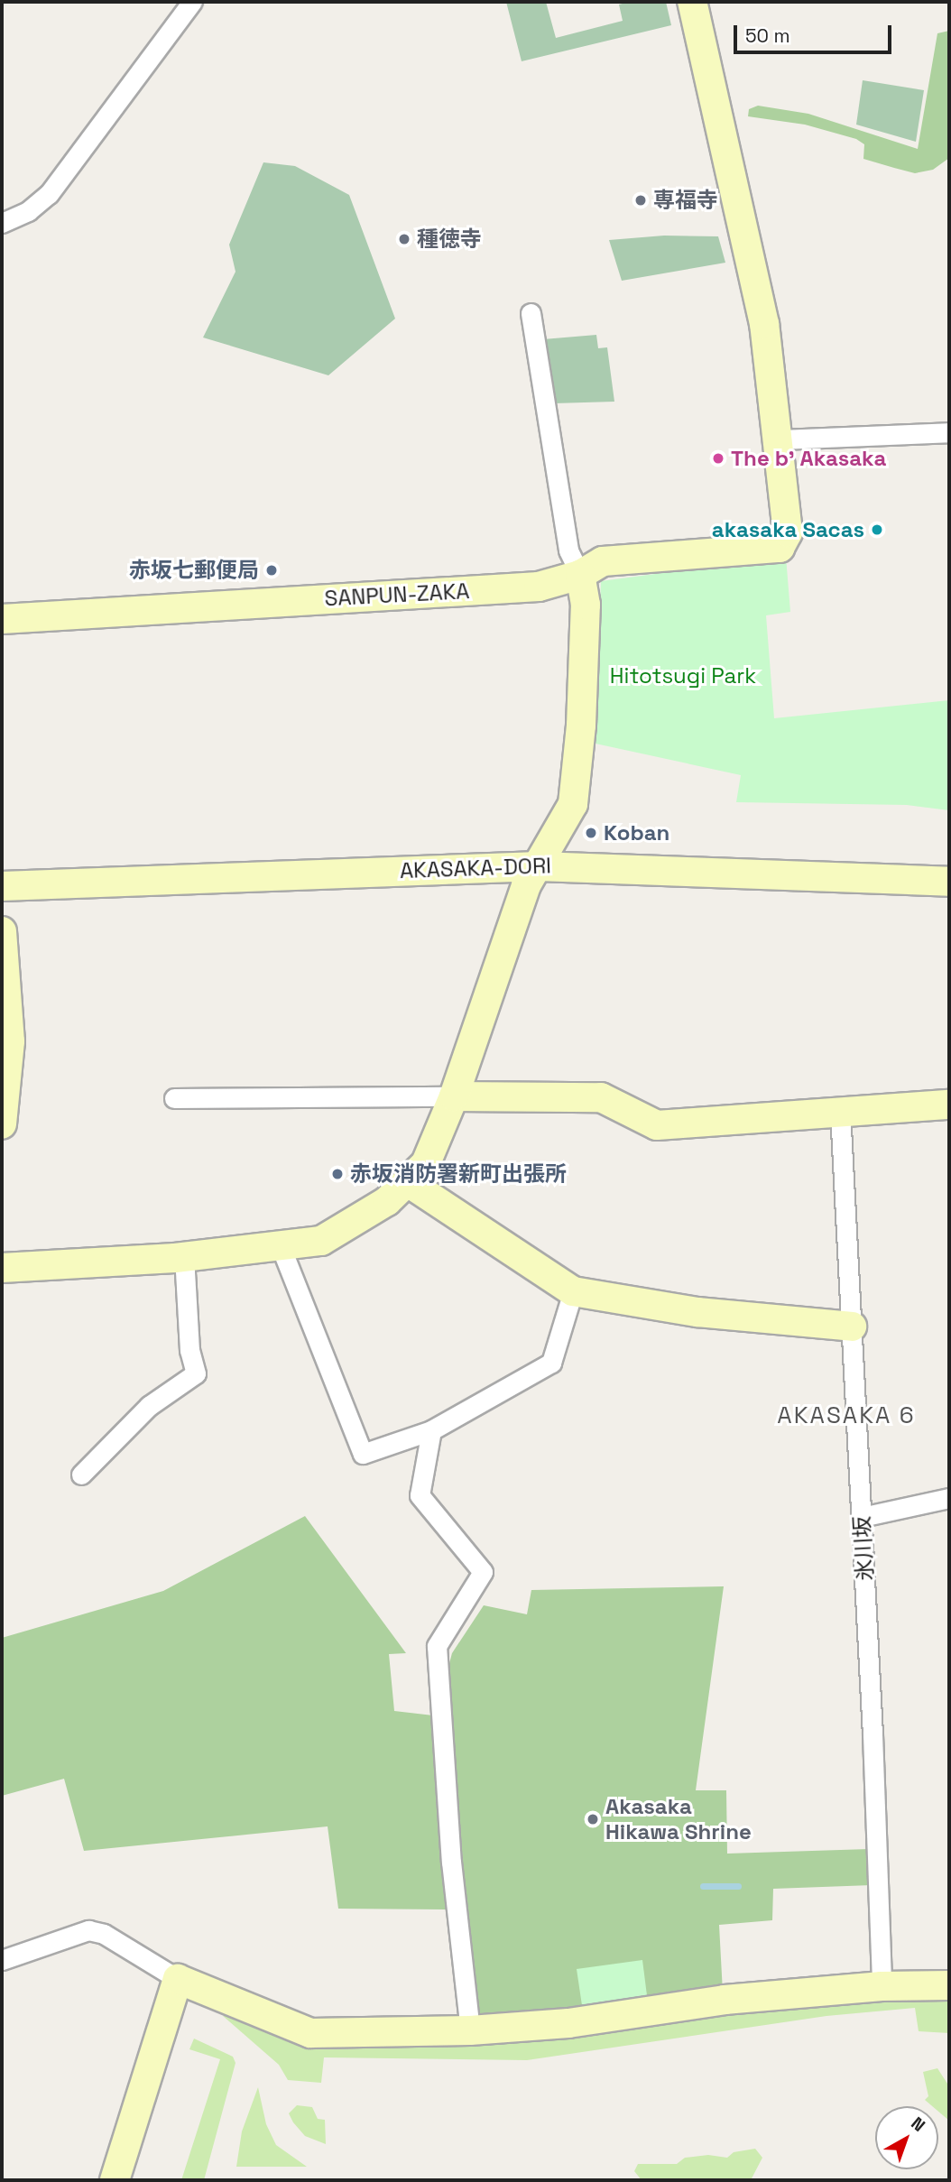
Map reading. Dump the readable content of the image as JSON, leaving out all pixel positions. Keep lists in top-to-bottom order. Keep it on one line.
{"streets":{"street":["SANPUN-ZAKA","AKASAKA-DORI","氷川坂"]},"districts":["AKASAKA 6"],"parks":["Hitotsugi Park"],"places":["専福寺","種徳寺","The b' Akasaka","akasaka Sacas","赤坂七郵便局","Koban","赤坂消防署新町出張所","Akasaka Hikawa Shrine"],"scale_bar":"50 m","north":"top right"}
